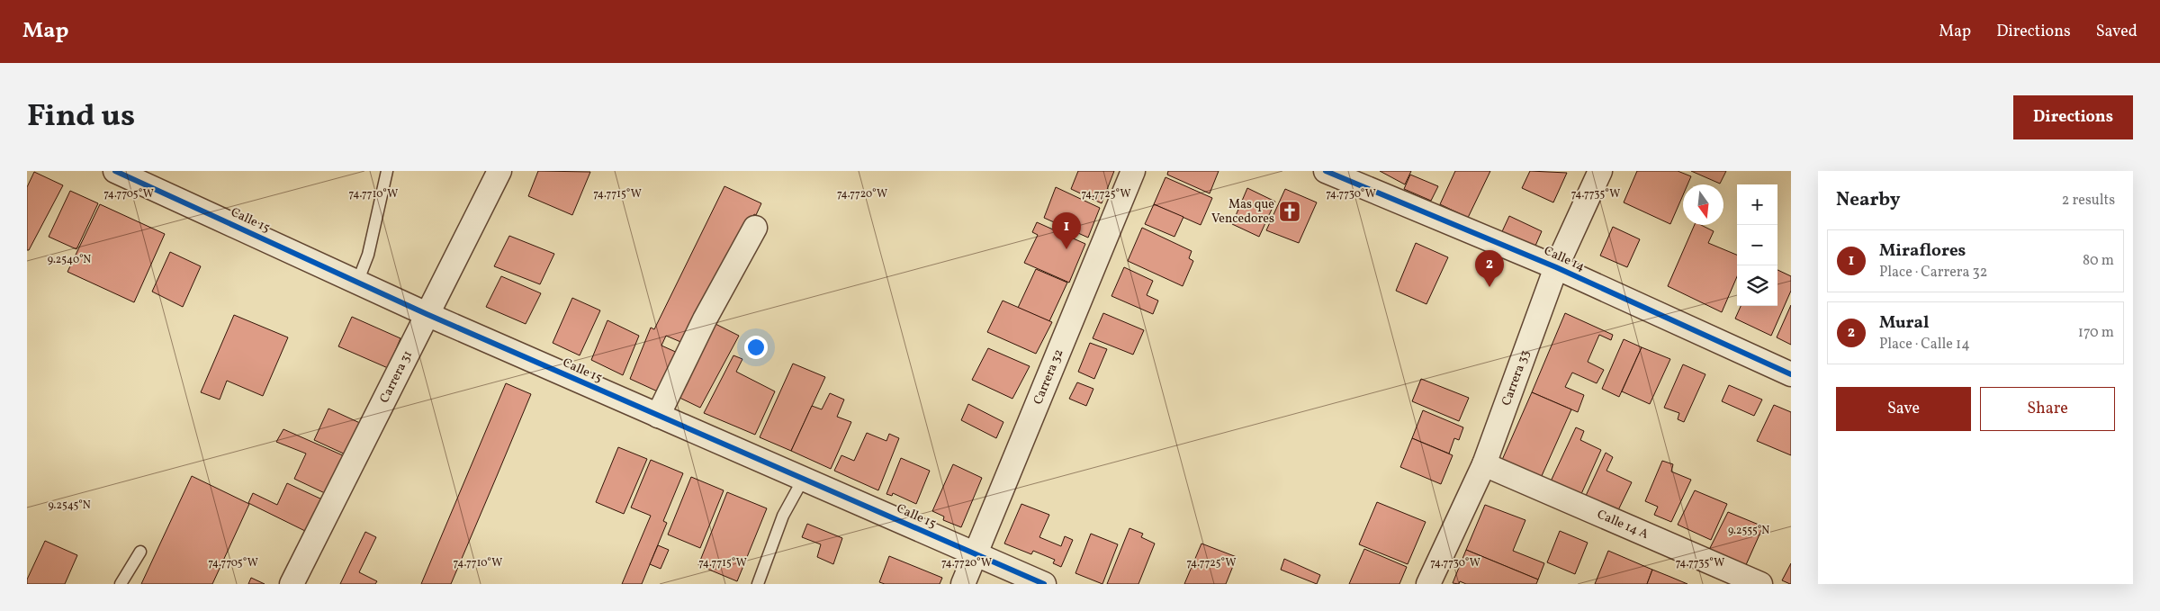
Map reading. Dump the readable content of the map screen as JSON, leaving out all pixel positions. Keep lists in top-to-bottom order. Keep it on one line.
{"streets":{"street":["Calle 15","Calle 14","Carrera 31","Carrera 32","Carrera 33","Calle 14 A"]},"crossings":[["Calle 15","Carrera 31"],["Calle 15","Carrera 32"],["Calle 14","Carrera 33"],["Carrera 33","Calle 14 A"]],"places":{"church":["Mas que Vencedores"]},"north":"bottom","page":{"header":"Map","nav":["Map","Directions","Saved"],"title":"Find us","buttons":["Directions",["Save","Share"]],"heading":["Nearby","2 results"],"map_buttons":["+","−"],"pins":["1","2"],"list":[{"mark":"1","name":"Miraflores","note":"Place · Carrera 32","value":"80 m"},{"mark":"2","name":"Mural","note":"Place · Calle 14","value":"170 m"}]},"coordinates":["74.7705°W","74.7710°W","74.7715°W","74.7720°W","74.7725°W","74.7730°W","74.7735°W","9.2540°N","9.2545°N","9.2555°N"]}
